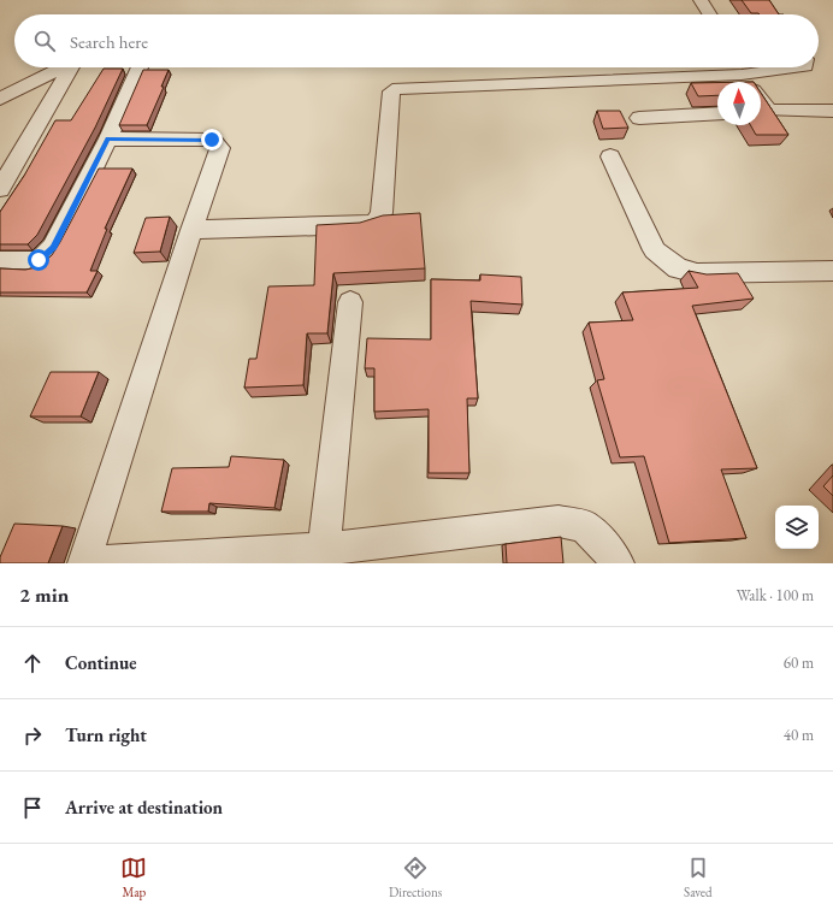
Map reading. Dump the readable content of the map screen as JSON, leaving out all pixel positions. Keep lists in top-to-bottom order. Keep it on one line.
{"north":"top","page":{"search":"Search here","heading":["2 min","Walk · 100 m"],"list":[["Continue","60 m"],["Turn right","40 m"],"Arrive at destination"],"nav":["Map","Directions","Saved"]}}
